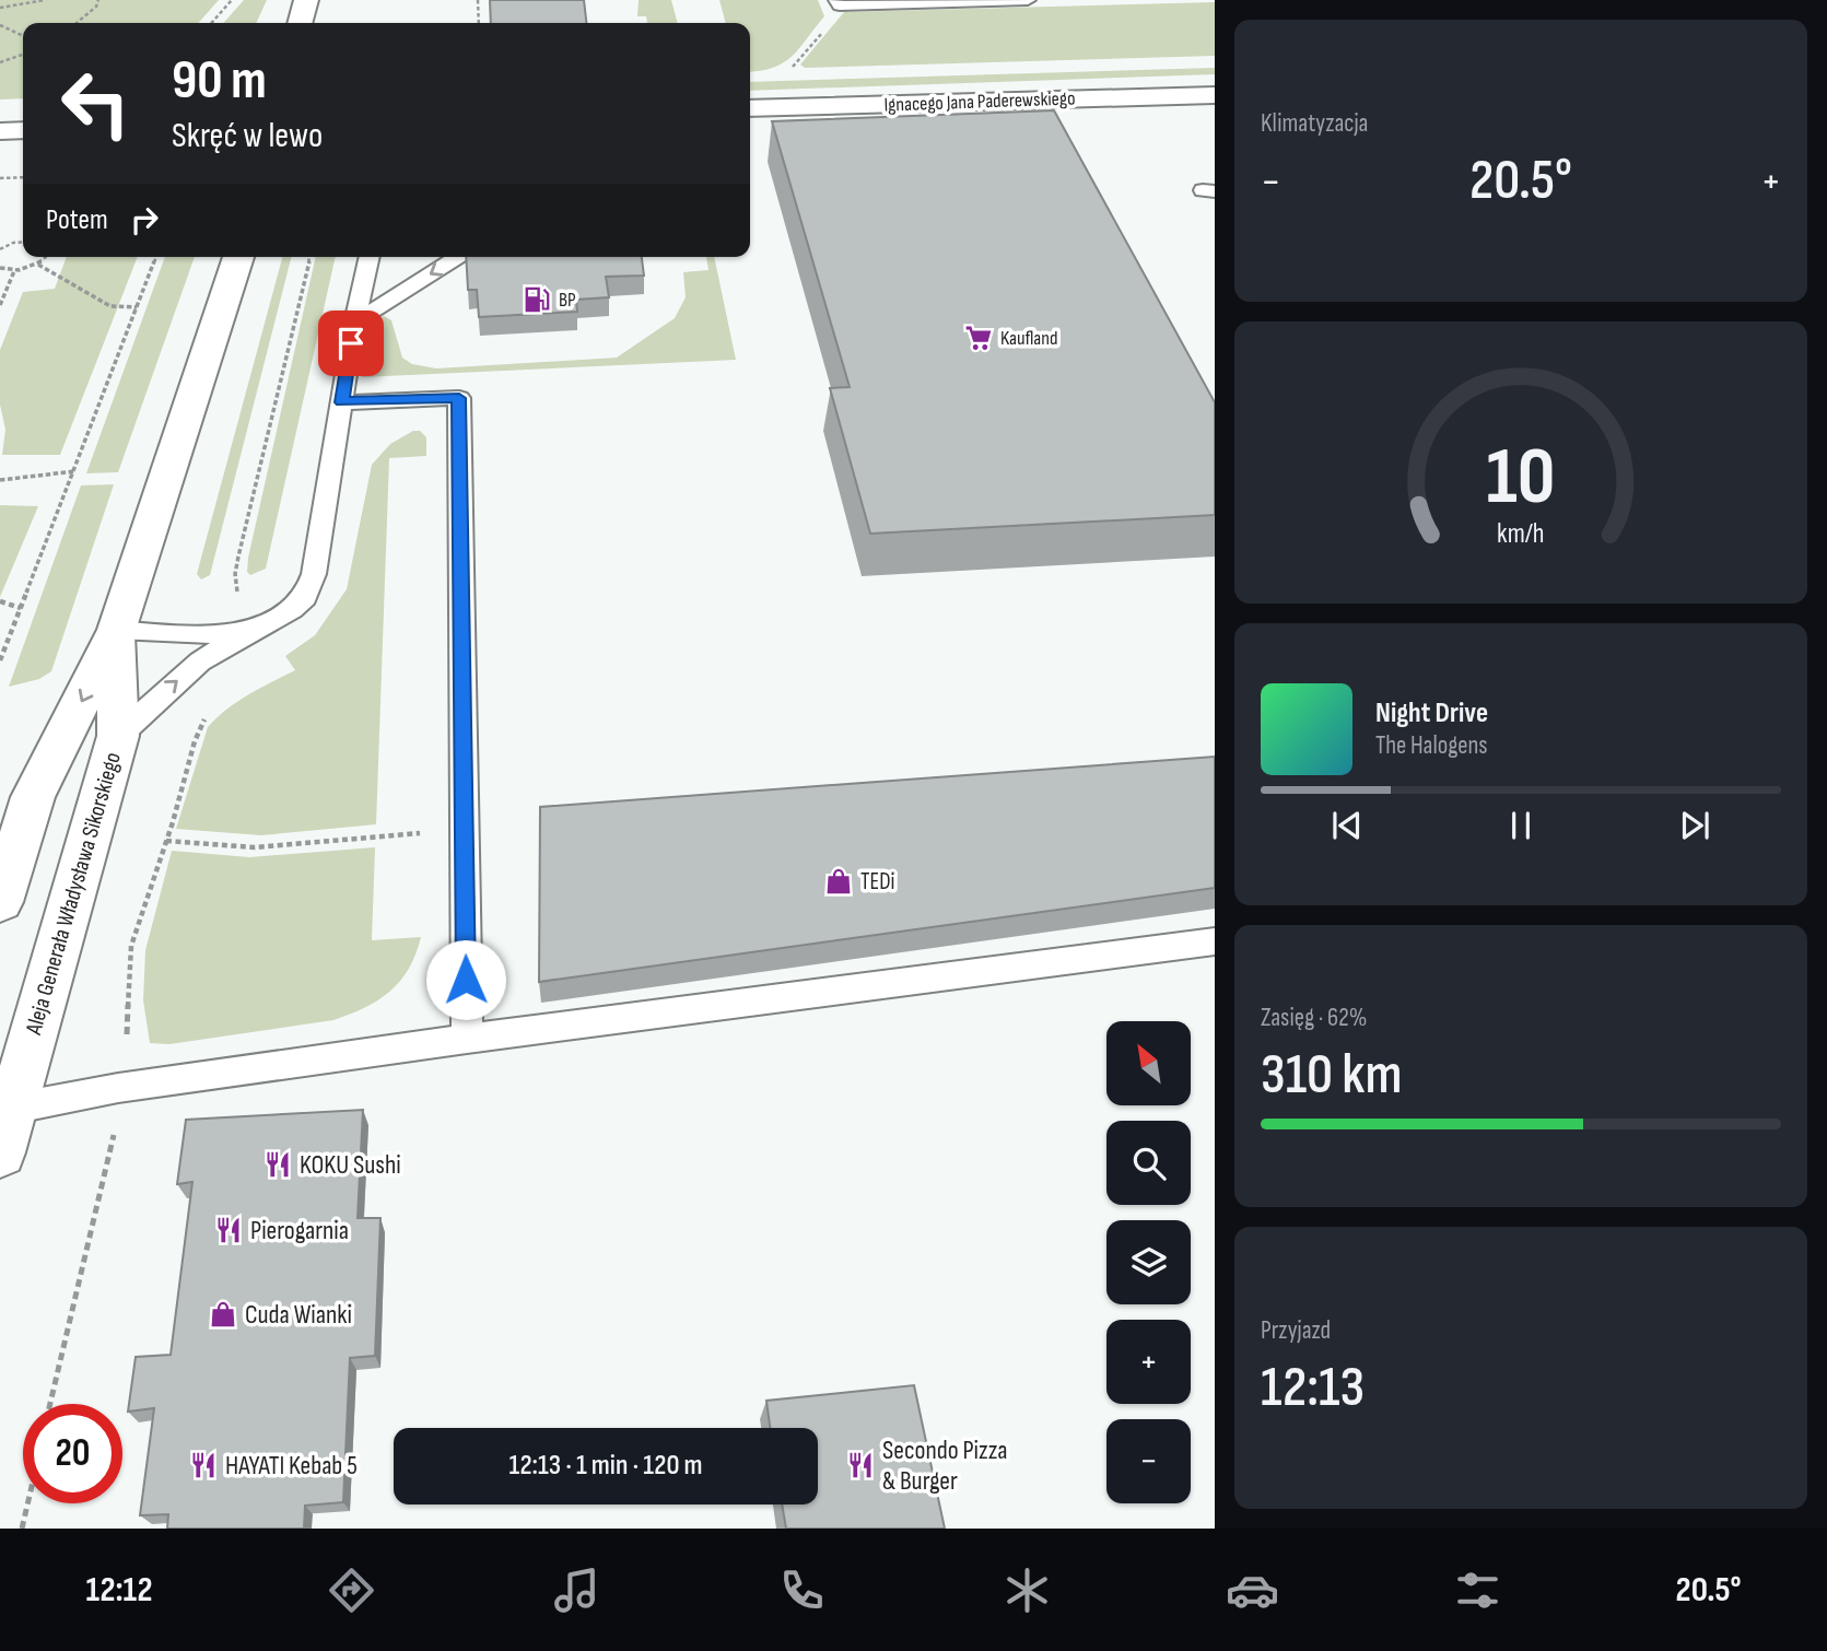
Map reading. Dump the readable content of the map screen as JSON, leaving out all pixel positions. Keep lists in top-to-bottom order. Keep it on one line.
{"streets":{"street":["Ignacego Jana Paderewskiego","Aleja Generała Władysława Sikorskiego"]},"places":{"fuel station":["BP"],"supermarket":["Kaufland"],"shop":["TEDi","Cuda Wianki"],"restaurant":["KOKU Sushi","Pierogarnia","HAYATI Kebab 5","Secondo Pizza & Burger"]},"north":"top left","page":{"tile":["Klimatyzacja",["Zasięg · 62%","310 km"],["Przyjazd","12:13"]],"turn":["90 m","Skręć w lewo"],"heat":["−","20.5°","+"],"then":"Potem","song":["Night Drive","The Halogens"],"map_buttons":["+","−"],"limit":"20","trip":"12:13 · 1 min · 120 m","tabs":["12:12","20.5°"],"gauge":["10","km/h"]}}
